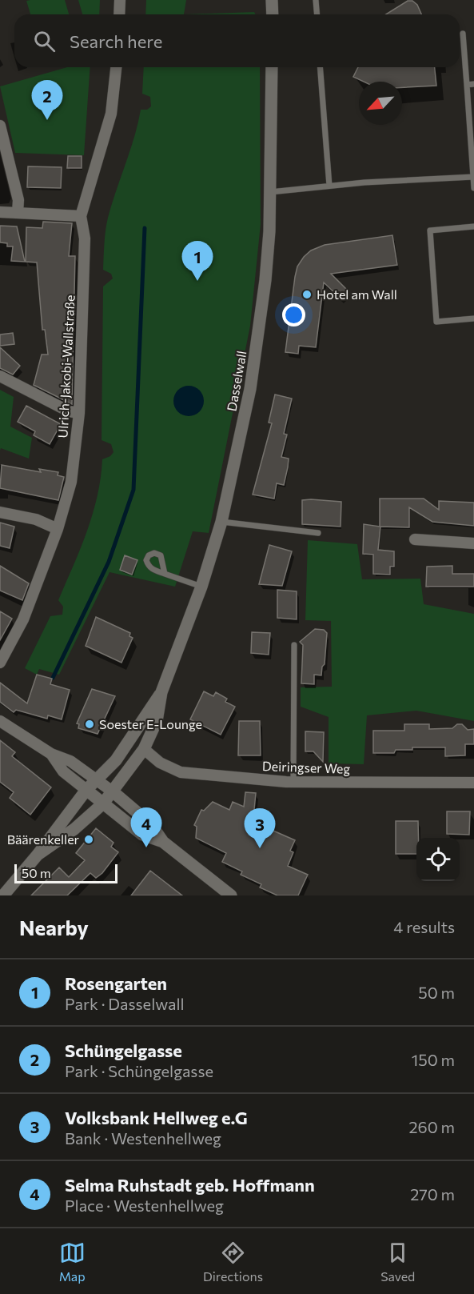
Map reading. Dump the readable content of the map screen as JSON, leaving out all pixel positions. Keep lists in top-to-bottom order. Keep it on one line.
{"streets":{"street":["Ulrich-Jakobi-Wallstraße","Dasselwall","Deiringser Weg"]},"crossings":[["Dasselwall","Deiringser Weg"]],"places":["Hotel am Wall","Soester E-Lounge","Bäärenkeller"],"scale_bar":"50 m","north":"bottom left","page":{"search":"Search here","pins":["2","1","4","3"],"scale":"50 m","heading":["Nearby","4 results"],"list":[{"mark":"1","name":"Rosengarten","note":"Park · Dasselwall","value":"50 m"},{"mark":"2","name":"Schüngelgasse","note":"Park · Schüngelgasse","value":"150 m"},{"mark":"3","name":"Volksbank Hellweg e.G","note":"Bank · Westenhellweg","value":"260 m"},{"mark":"4","name":"Selma Ruhstadt geb. Hoffmann","note":"Place · Westenhellweg","value":"270 m"}],"nav":["Map","Directions","Saved"]}}
